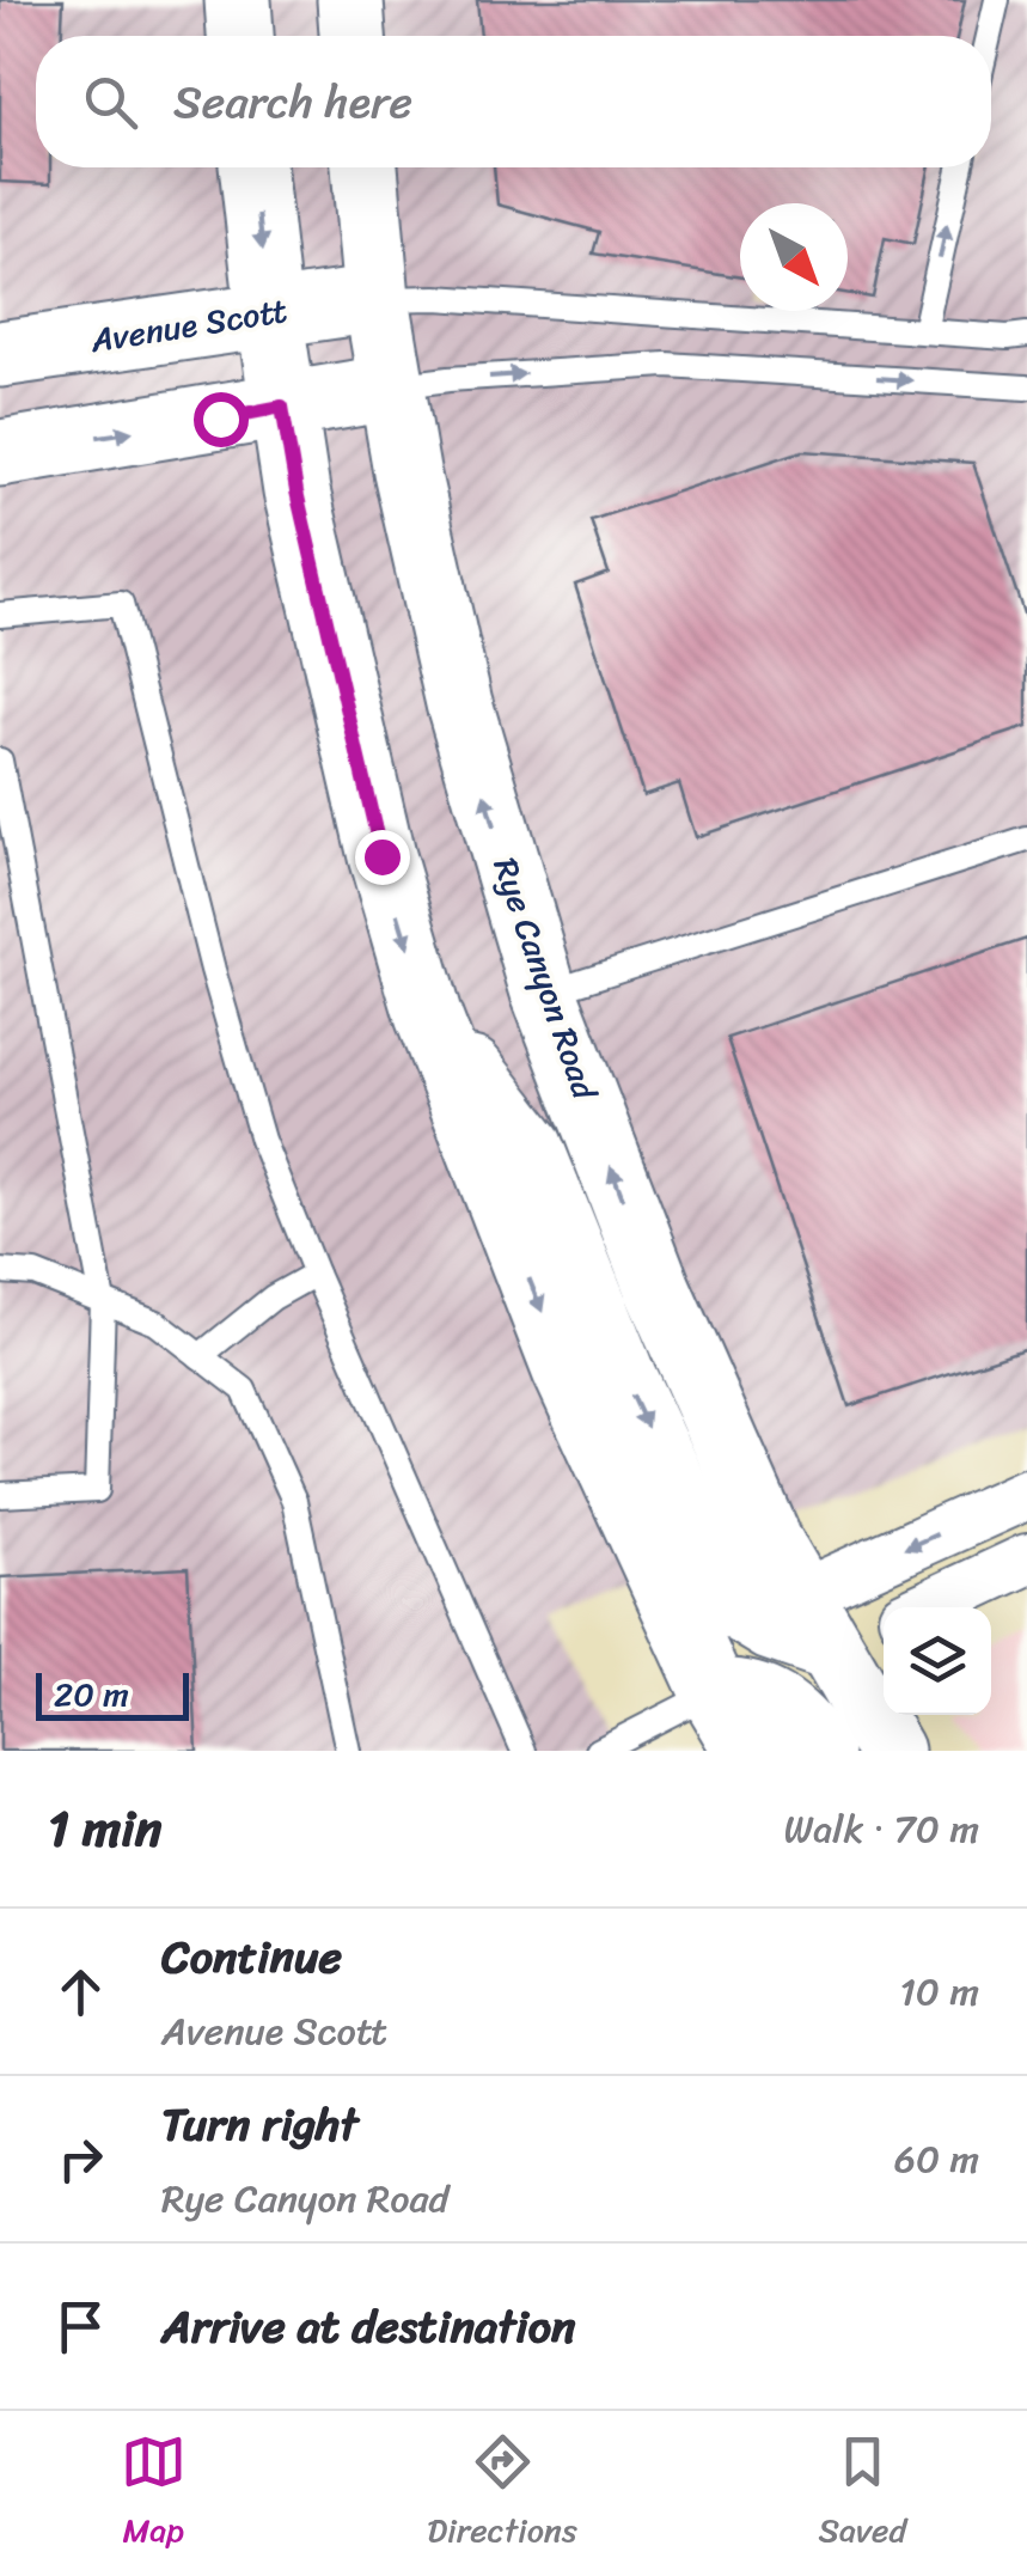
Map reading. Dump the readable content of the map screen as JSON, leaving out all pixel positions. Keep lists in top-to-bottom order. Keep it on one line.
{"streets":{"main road":["Avenue Scott","Rye Canyon Road"]},"crossings":[["Avenue Scott","Rye Canyon Road"]],"scale_bar":"20 m","north":"bottom right","page":{"search":"Search here","scale":"20 m","heading":["1 min","Walk · 70 m"],"list":[["Continue","Avenue Scott","10 m"],["Turn right","Rye Canyon Road","60 m"],"Arrive at destination"],"nav":["Map","Directions","Saved"]}}
